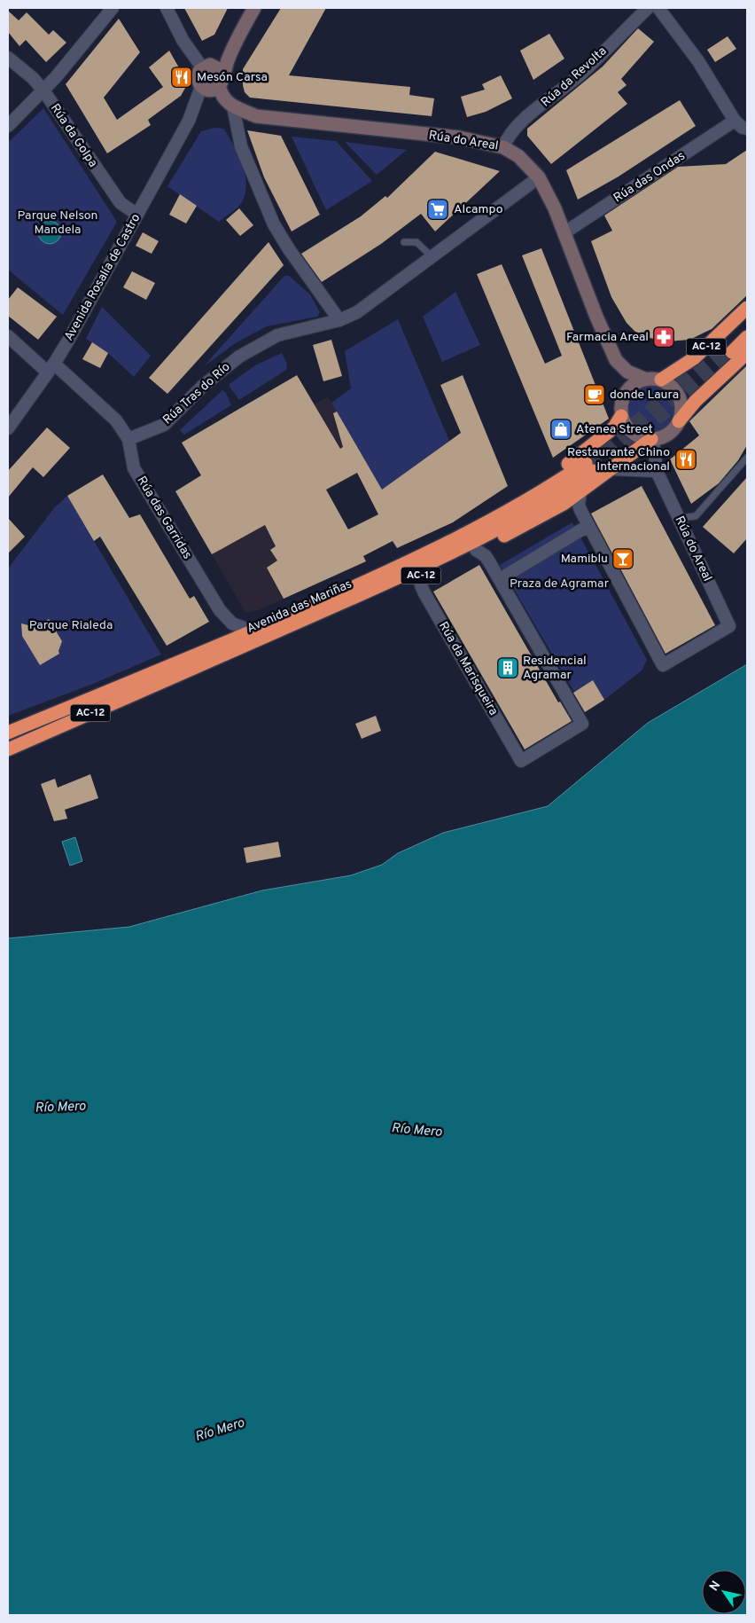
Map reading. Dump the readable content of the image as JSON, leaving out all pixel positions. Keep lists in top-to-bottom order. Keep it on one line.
{"streets":{"highway":["AC-12","Avenida das Mariñas"],"street":["Rúa da Revolta","Rúa da Golpa","Rúa do Areal","Rúa das Ondas","Avenida Rosalía de Castro","Rúa Tras do Río","Rúa das Garridas","Rúa da Marisqueira"]},"crossings":[["Rúa da Revolta","Rúa do Areal"],["Rúa da Golpa","Avenida Rosalía de Castro"],["Rúa do Areal","Rúa das Ondas"],["Rúa do Areal","Avenida Rosalía de Castro"],["Rúa do Areal","AC-12"],["Rúa do Areal","Rúa Tras do Río"],["Avenida Rosalía de Castro","Rúa das Garridas"],["AC-12","Rúa das Garridas"],["AC-12","Avenida das Mariñas"],["AC-12","Rúa da Marisqueira"],["Rúa Tras do Río","Rúa das Garridas"]],"water":["Río Mero"],"parks":["Parque Nelson Mandela","Praza de Agramar","Parque Rialeda"],"places":{"restaurant":["Mesón Carsa","Restaurante Chino Internacional"],"supermarket":["Alcampo"],"pharmacy":["Farmacia Areal"],"cafe":["donde Laura"],"shop":["Atenea Street"],"bar":["Mamiblu"],"building":["Residencial Agramar"]},"north":"top left"}
